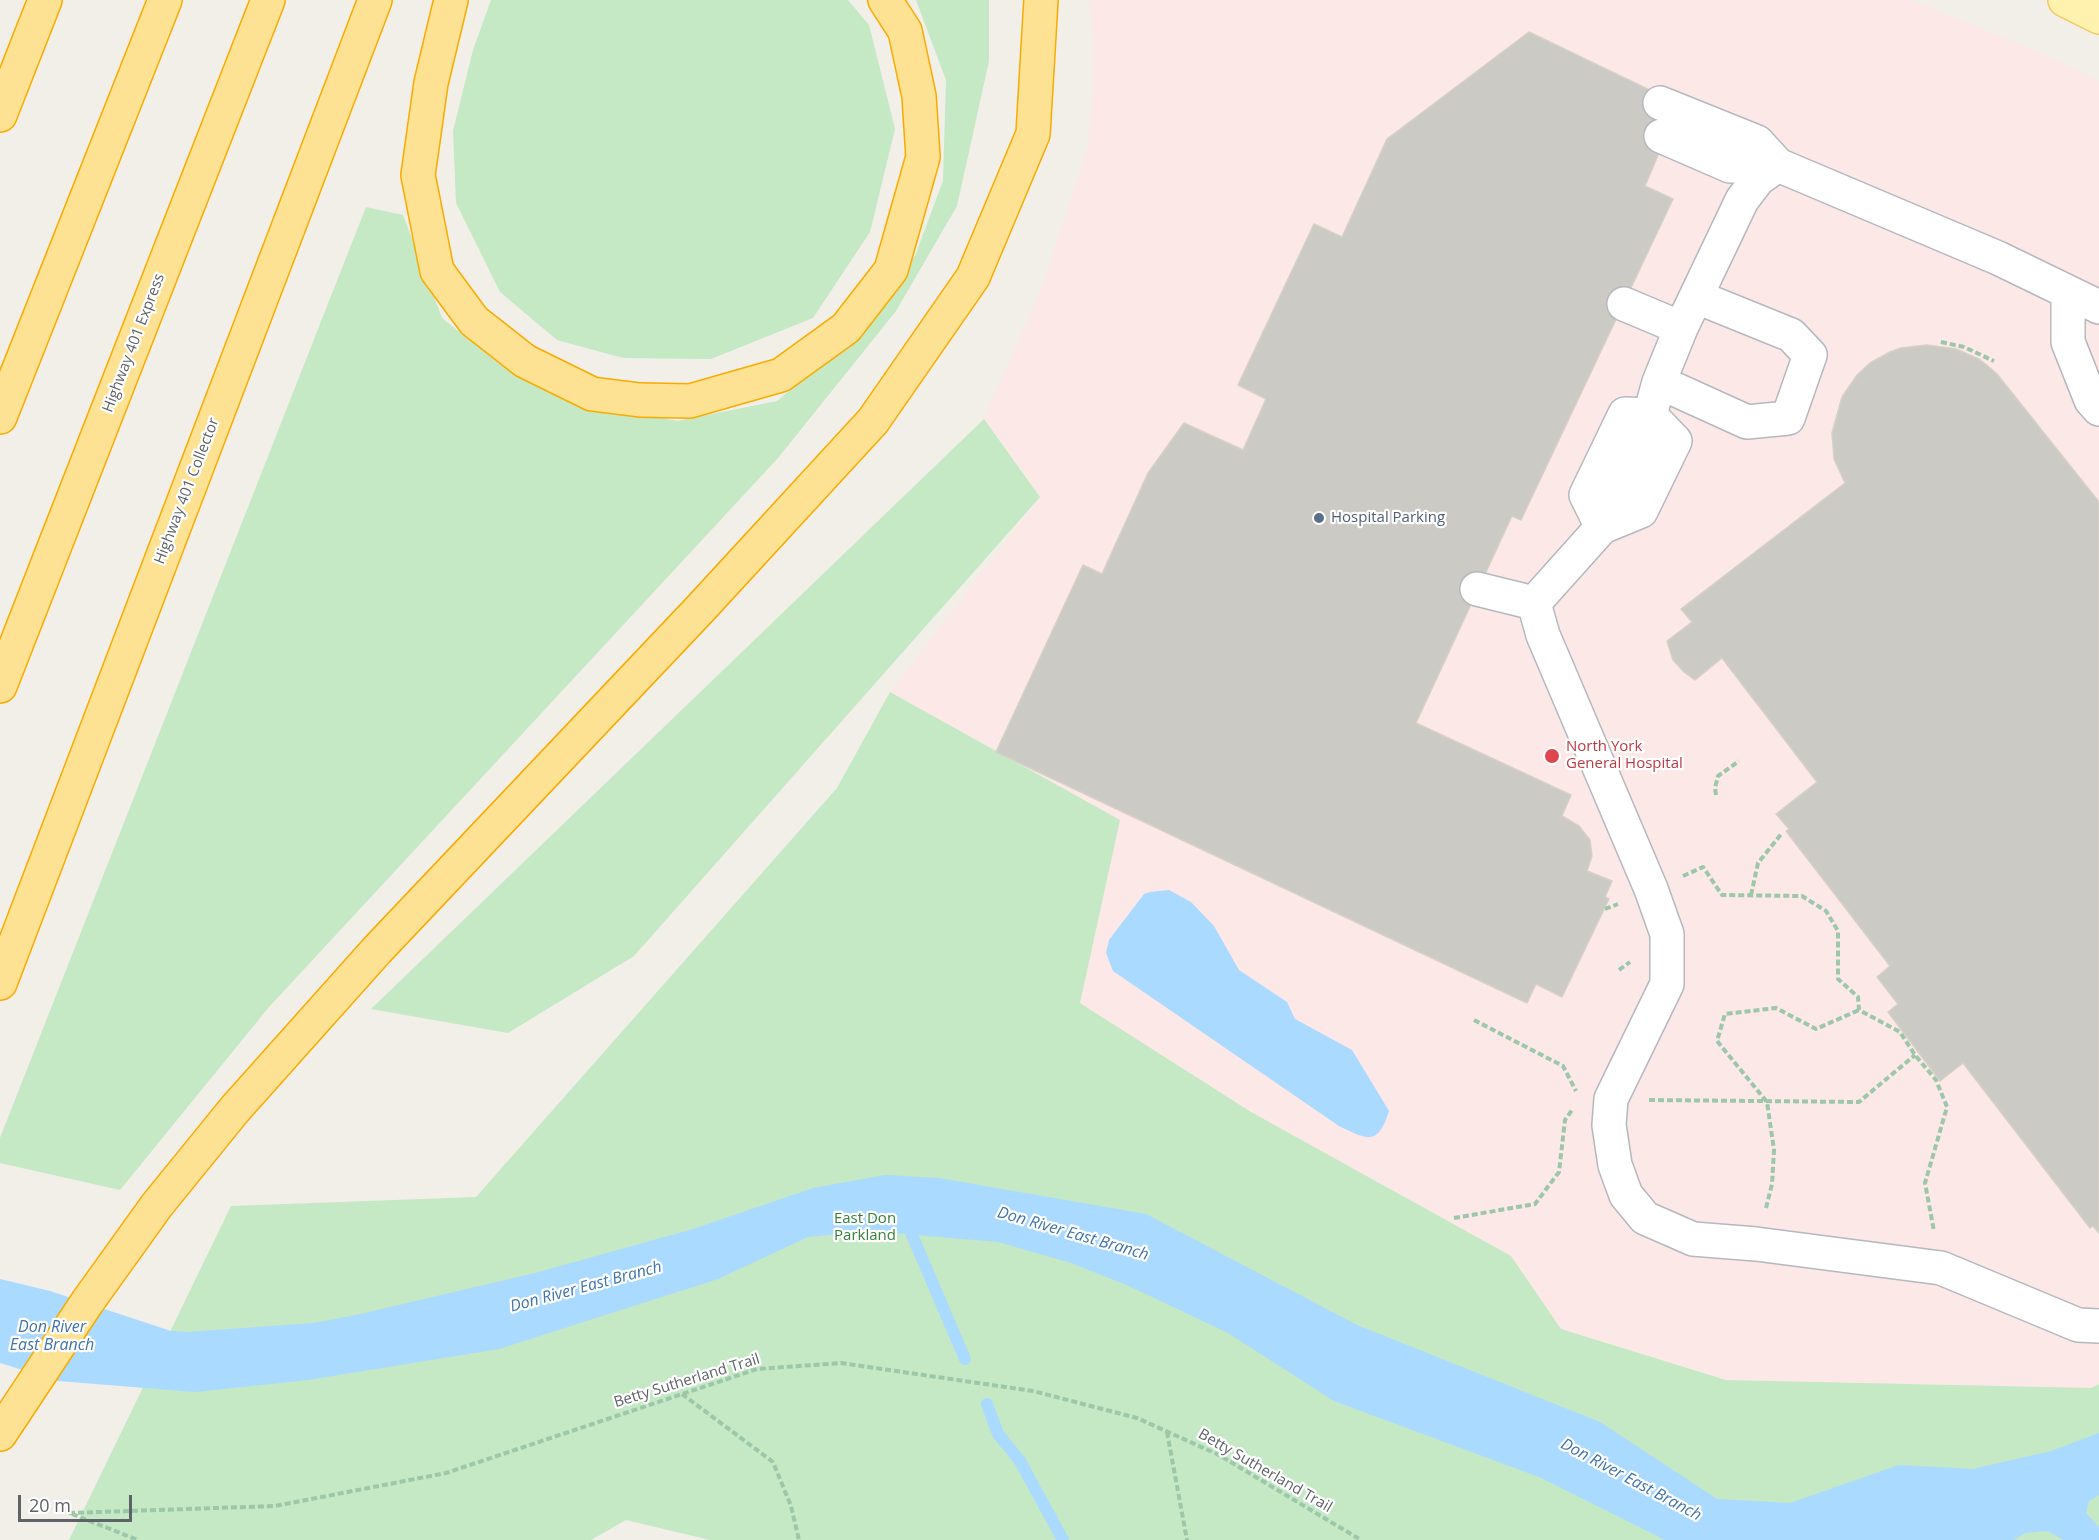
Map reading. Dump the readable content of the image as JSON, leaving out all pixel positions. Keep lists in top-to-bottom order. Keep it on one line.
{"streets":{"highway":["Highway 401 Express","Highway 401 Collector"],"path":["Betty Sutherland Trail"]},"water":["Don River East Branch"],"parks":["East Don Parkland"],"places":["Hospital Parking","North York General Hospital"],"scale_bar":"20 m"}
